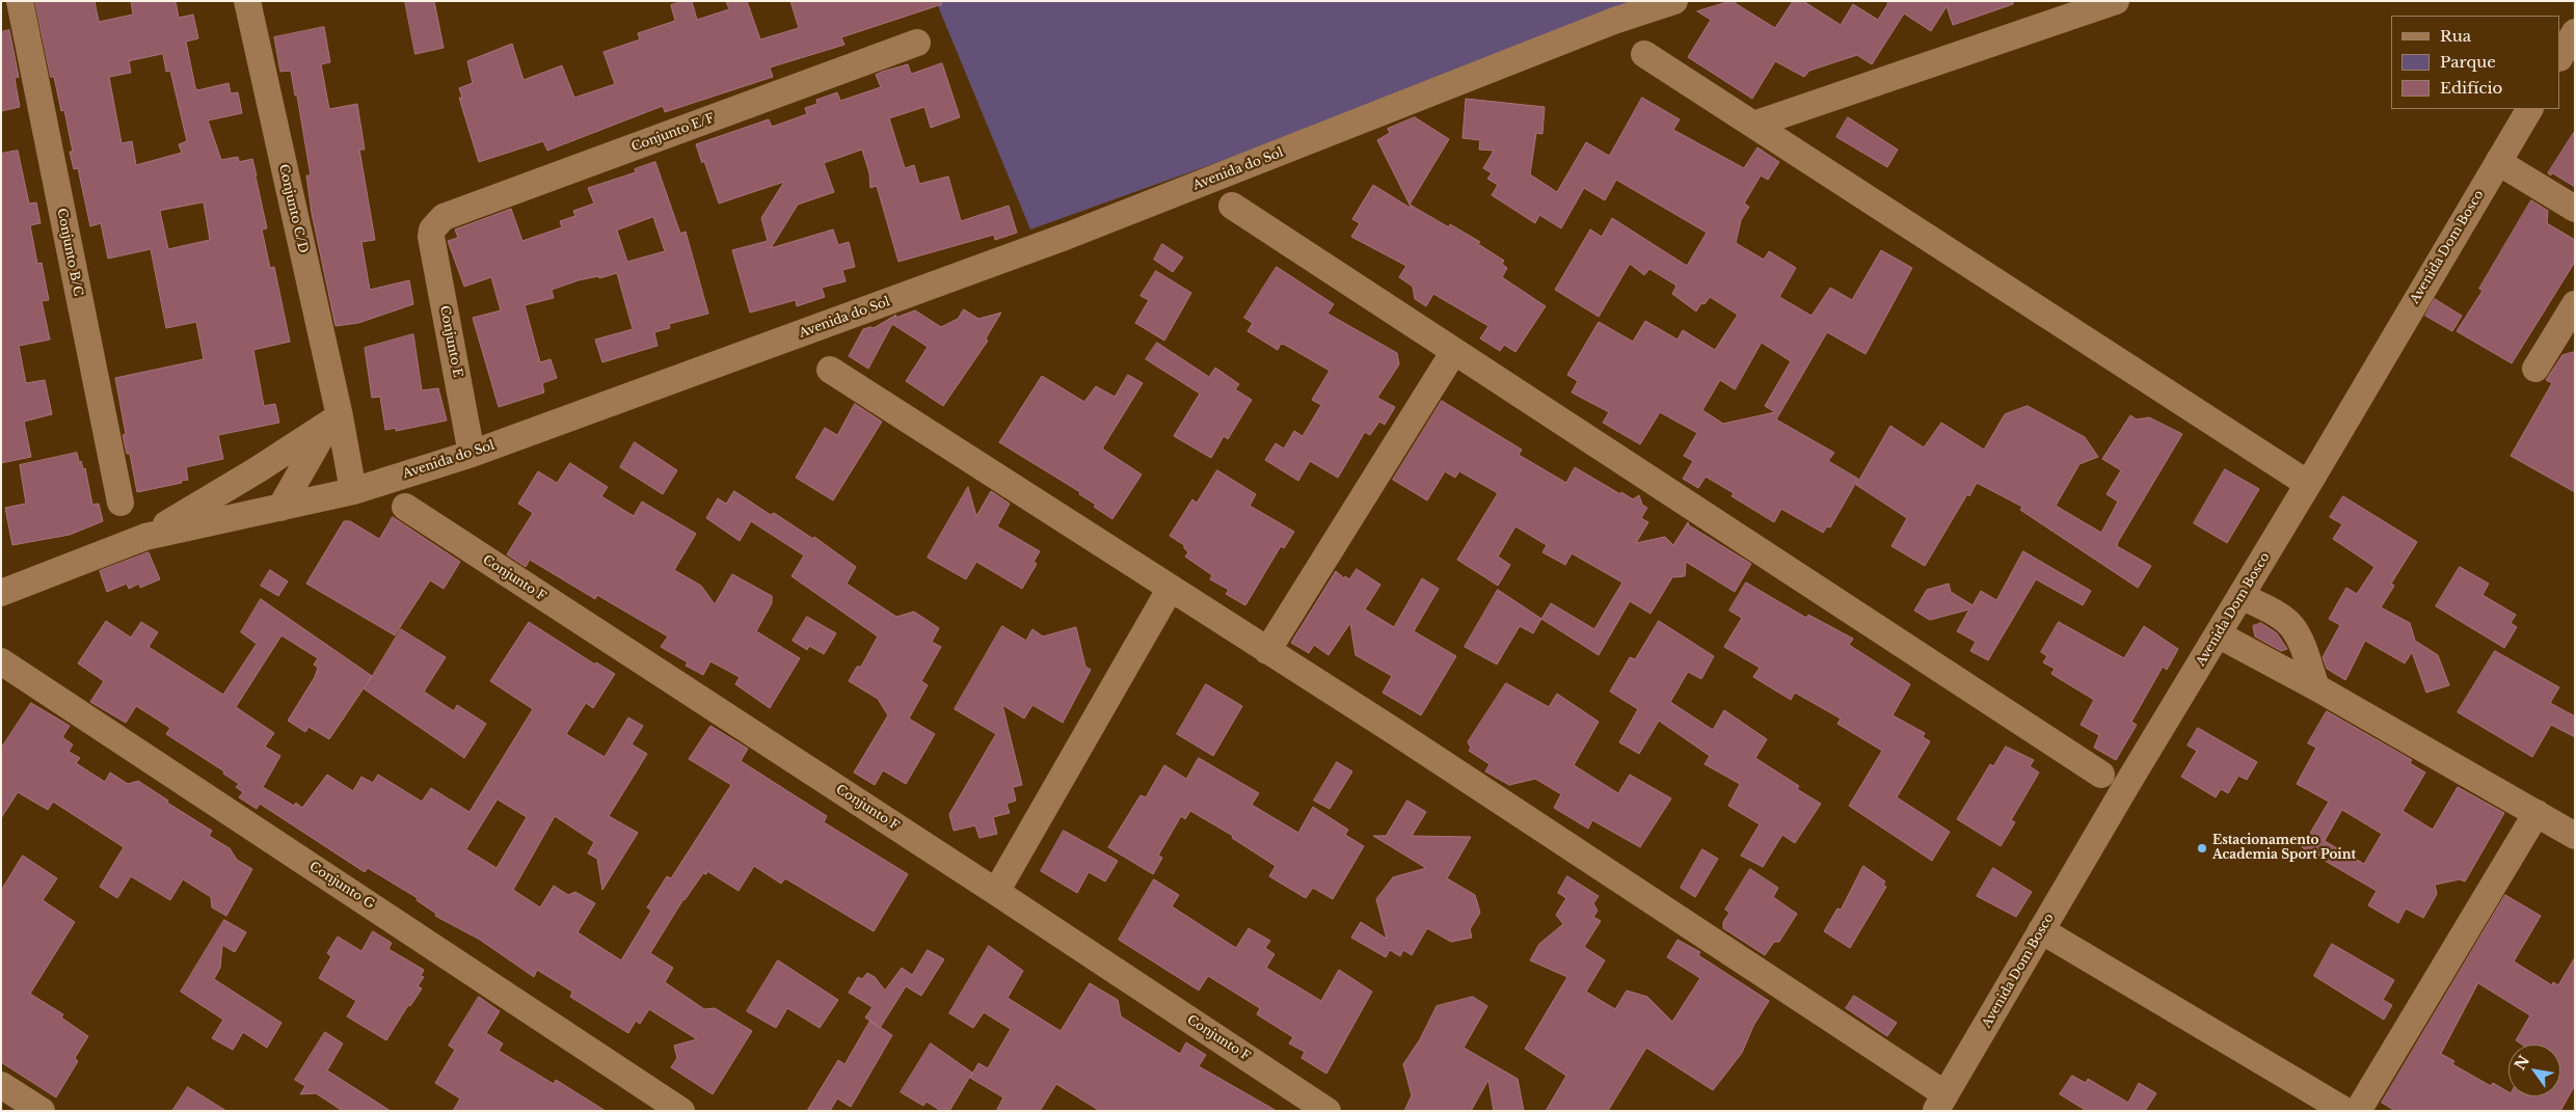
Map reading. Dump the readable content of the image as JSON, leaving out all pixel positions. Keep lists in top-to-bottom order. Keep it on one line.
{"streets":{"street":["Conjunto E/F","Avenida do Sol","Conjunto C/D","Avenida Dom Bosco","Conjunto B/C","Conjunto E","Conjunto F","Conjunto G"]},"crossings":[["Conjunto E/F","Conjunto E"],["Avenida do Sol","Conjunto C/D"],["Avenida do Sol","Conjunto E"]],"places":["Estacionamento Academia Sport Point"],"legend":["Rua","Parque","Edifício"],"north":"top left"}
